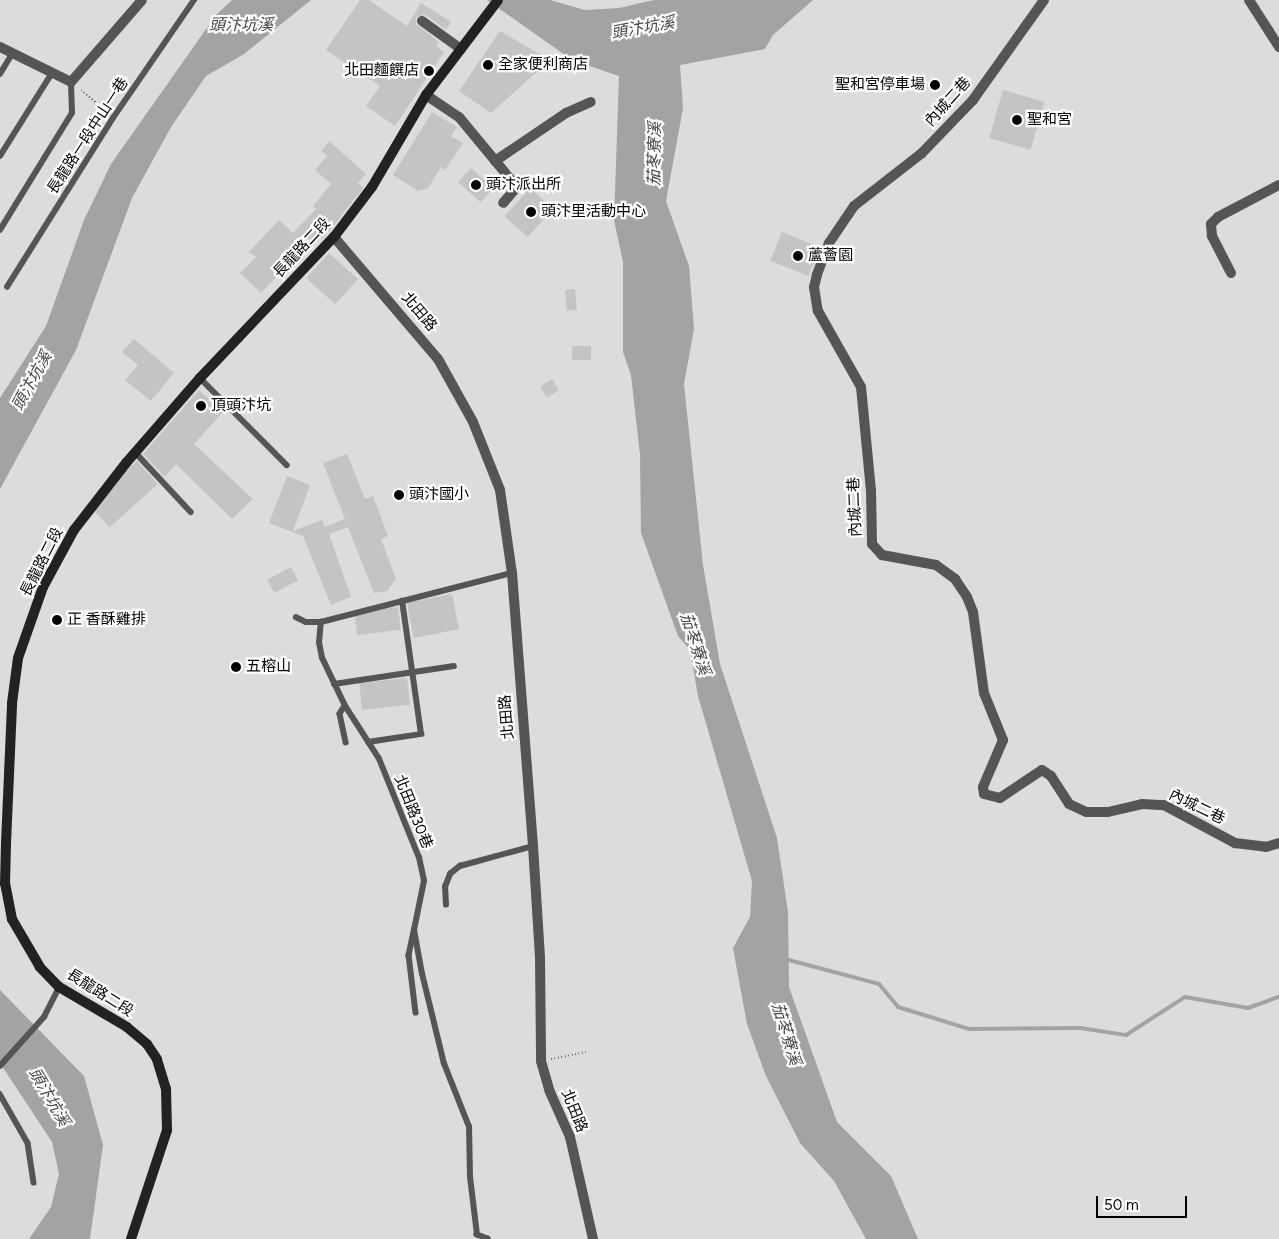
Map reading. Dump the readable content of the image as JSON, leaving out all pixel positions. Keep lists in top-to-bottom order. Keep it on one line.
{"streets":{"main road":["長龍路二段"],"street":["內城二巷","北田路"],"lane":["長龍路一段中山一巷","北田路30巷"]},"crossings":[["長龍路二段","北田路"]],"water":["頭汴坑溪","茄苳寮溪"],"places":["全家便利商店","北田麵饌店","聖和宮停車場","聖和宮","頭汴派出所","頭汴里活動中心","蘆薈園","頂頭汴坑","頭汴國小","正 香酥雞排","五榕山"],"scale_bar":"50 m"}
